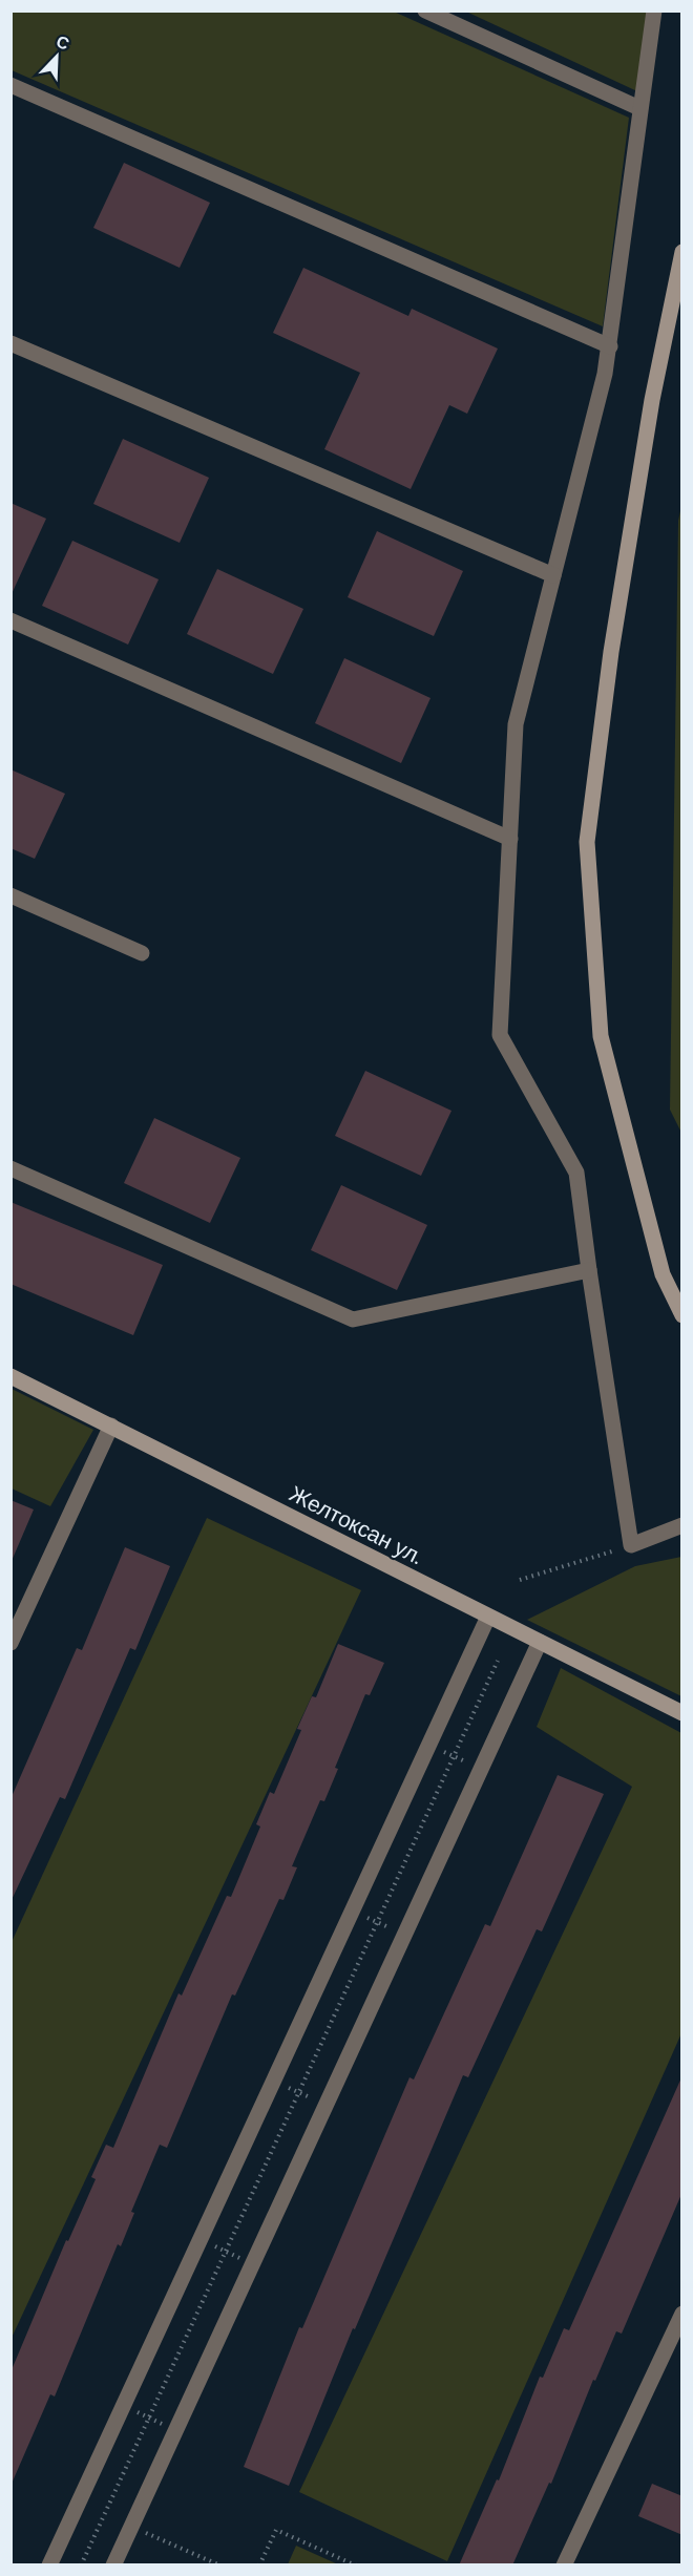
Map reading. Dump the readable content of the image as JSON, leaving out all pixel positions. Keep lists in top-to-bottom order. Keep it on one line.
{"streets":{"main road":["Желтоксан ул."]},"north":"top right"}
